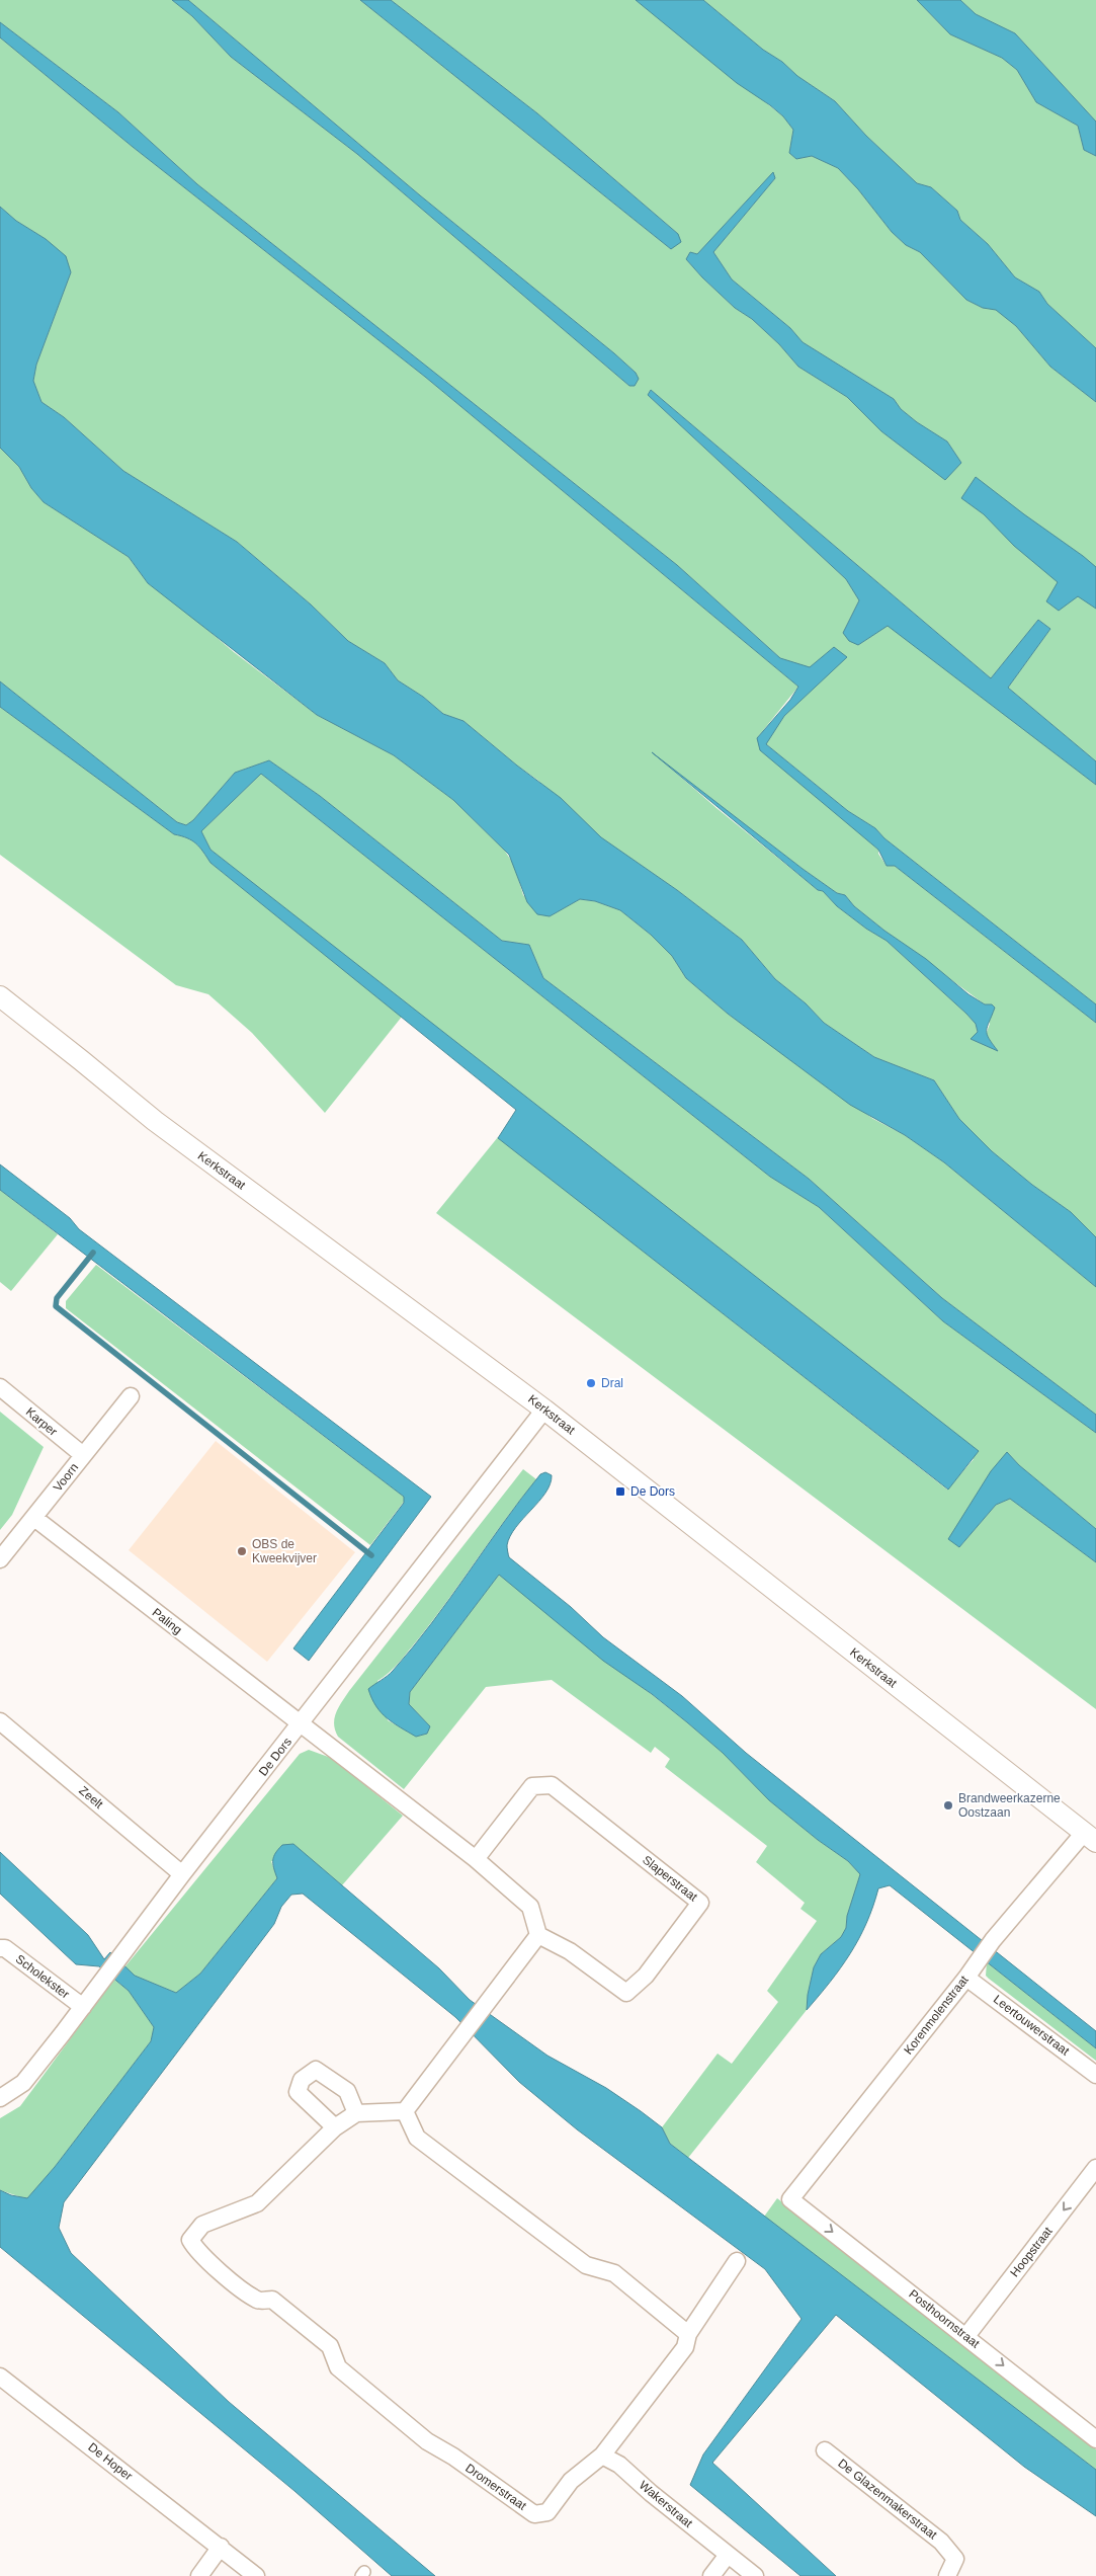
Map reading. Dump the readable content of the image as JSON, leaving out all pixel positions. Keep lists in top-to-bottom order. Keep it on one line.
{"streets":{"street":["Kerkstraat","Karper","Voorn","Paling","De Dors","Zeelt","Slaperstraat","Scholekster","Korenmolenstraat","Leertouwerstraat","Hoopstraat","Posthoornstraat","De Hoper","Dromerstraat","De Glazenmakerstraat","Wakerstraat"]},"crossings":[["Kerkstraat","De Dors"],["Kerkstraat","Korenmolenstraat"],["Karper","Voorn"],["Voorn","Paling"],["Paling","De Dors"],["De Dors","Zeelt"],["De Dors","Scholekster"],["Korenmolenstraat","Leertouwerstraat"],["Korenmolenstraat","Posthoornstraat"],["Hoopstraat","Posthoornstraat"],["Dromerstraat","Wakerstraat"]],"one_way":["Hoopstraat","Posthoornstraat"],"places":{"other":["Dral","OBS de Kweekvijver","Brandweerkazerne Oostzaan"],"transit":["De Dors"]}}
